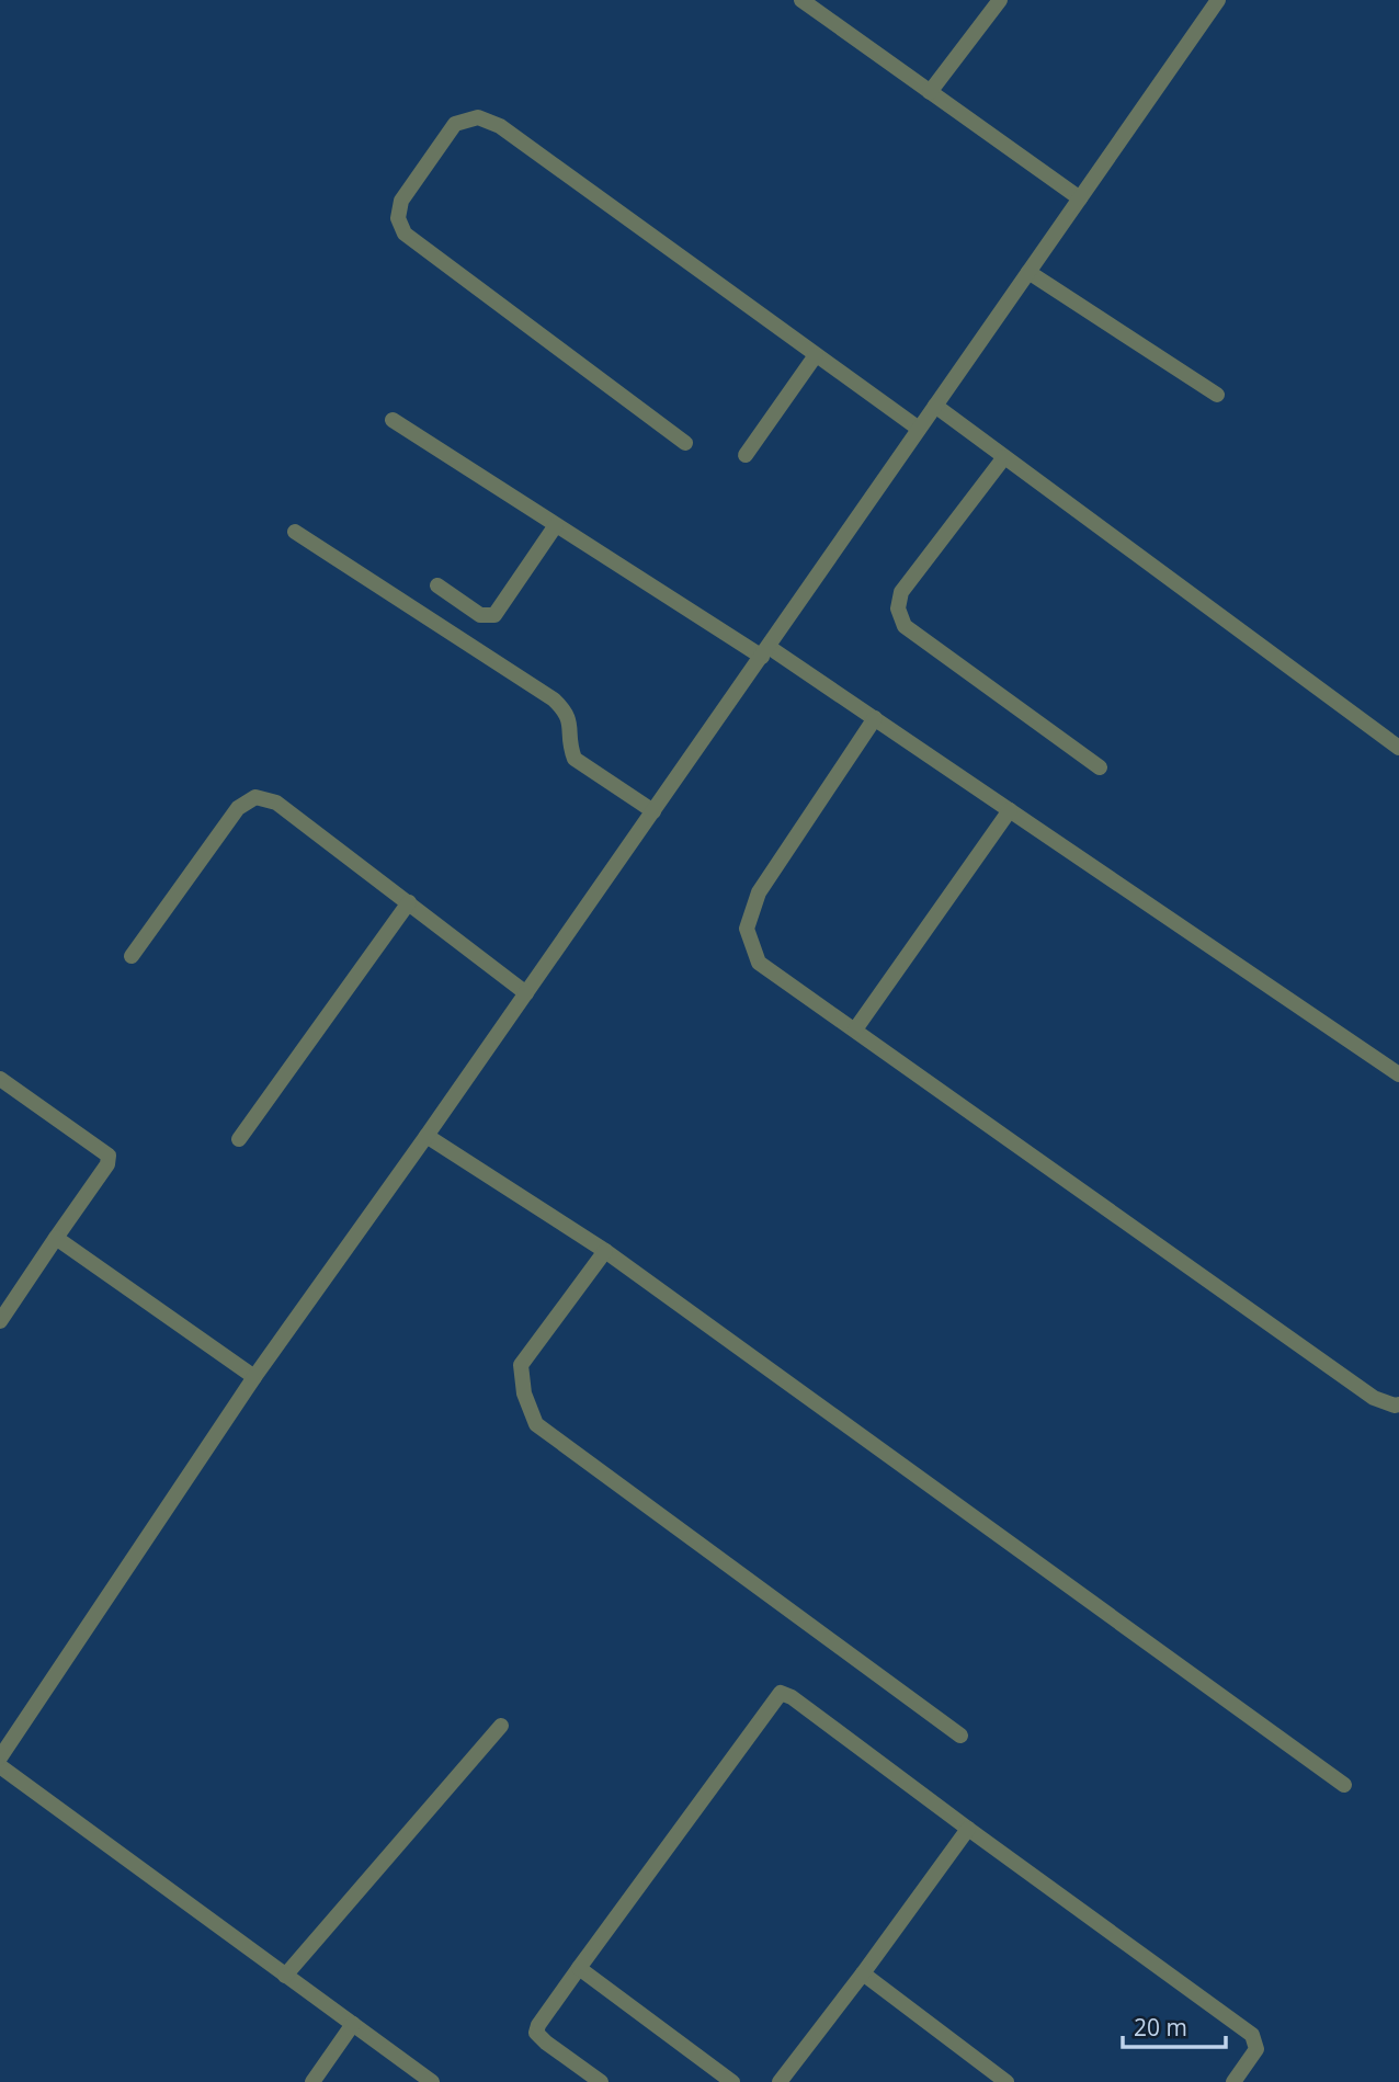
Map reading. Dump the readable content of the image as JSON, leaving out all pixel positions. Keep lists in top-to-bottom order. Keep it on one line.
{"scale_bar":"20 m"}
